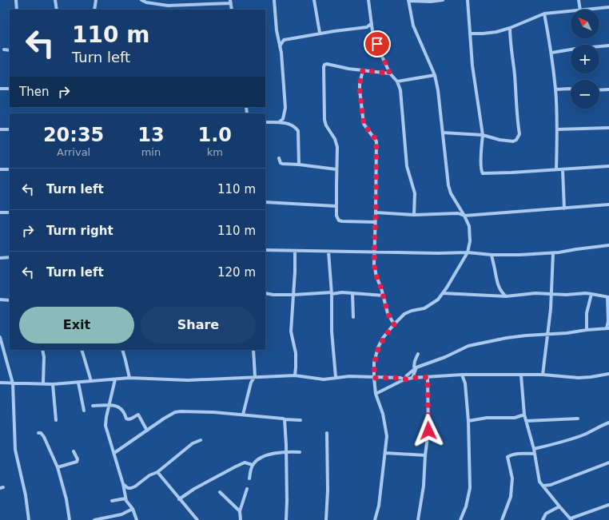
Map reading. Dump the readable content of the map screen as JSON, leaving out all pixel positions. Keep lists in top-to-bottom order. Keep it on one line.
{"north":"top left","page":{"map_buttons":["+","−"],"turn":["110 m","Turn left"],"then":"Then","eta":["20:35","Arrival","13","min","1.0","km"],"list":[{"name":"Turn left","value":"110 m"},{"name":"Turn right","value":"110 m"},{"name":"Turn left","value":"120 m"}],"buttons":["Exit","Share"]}}
